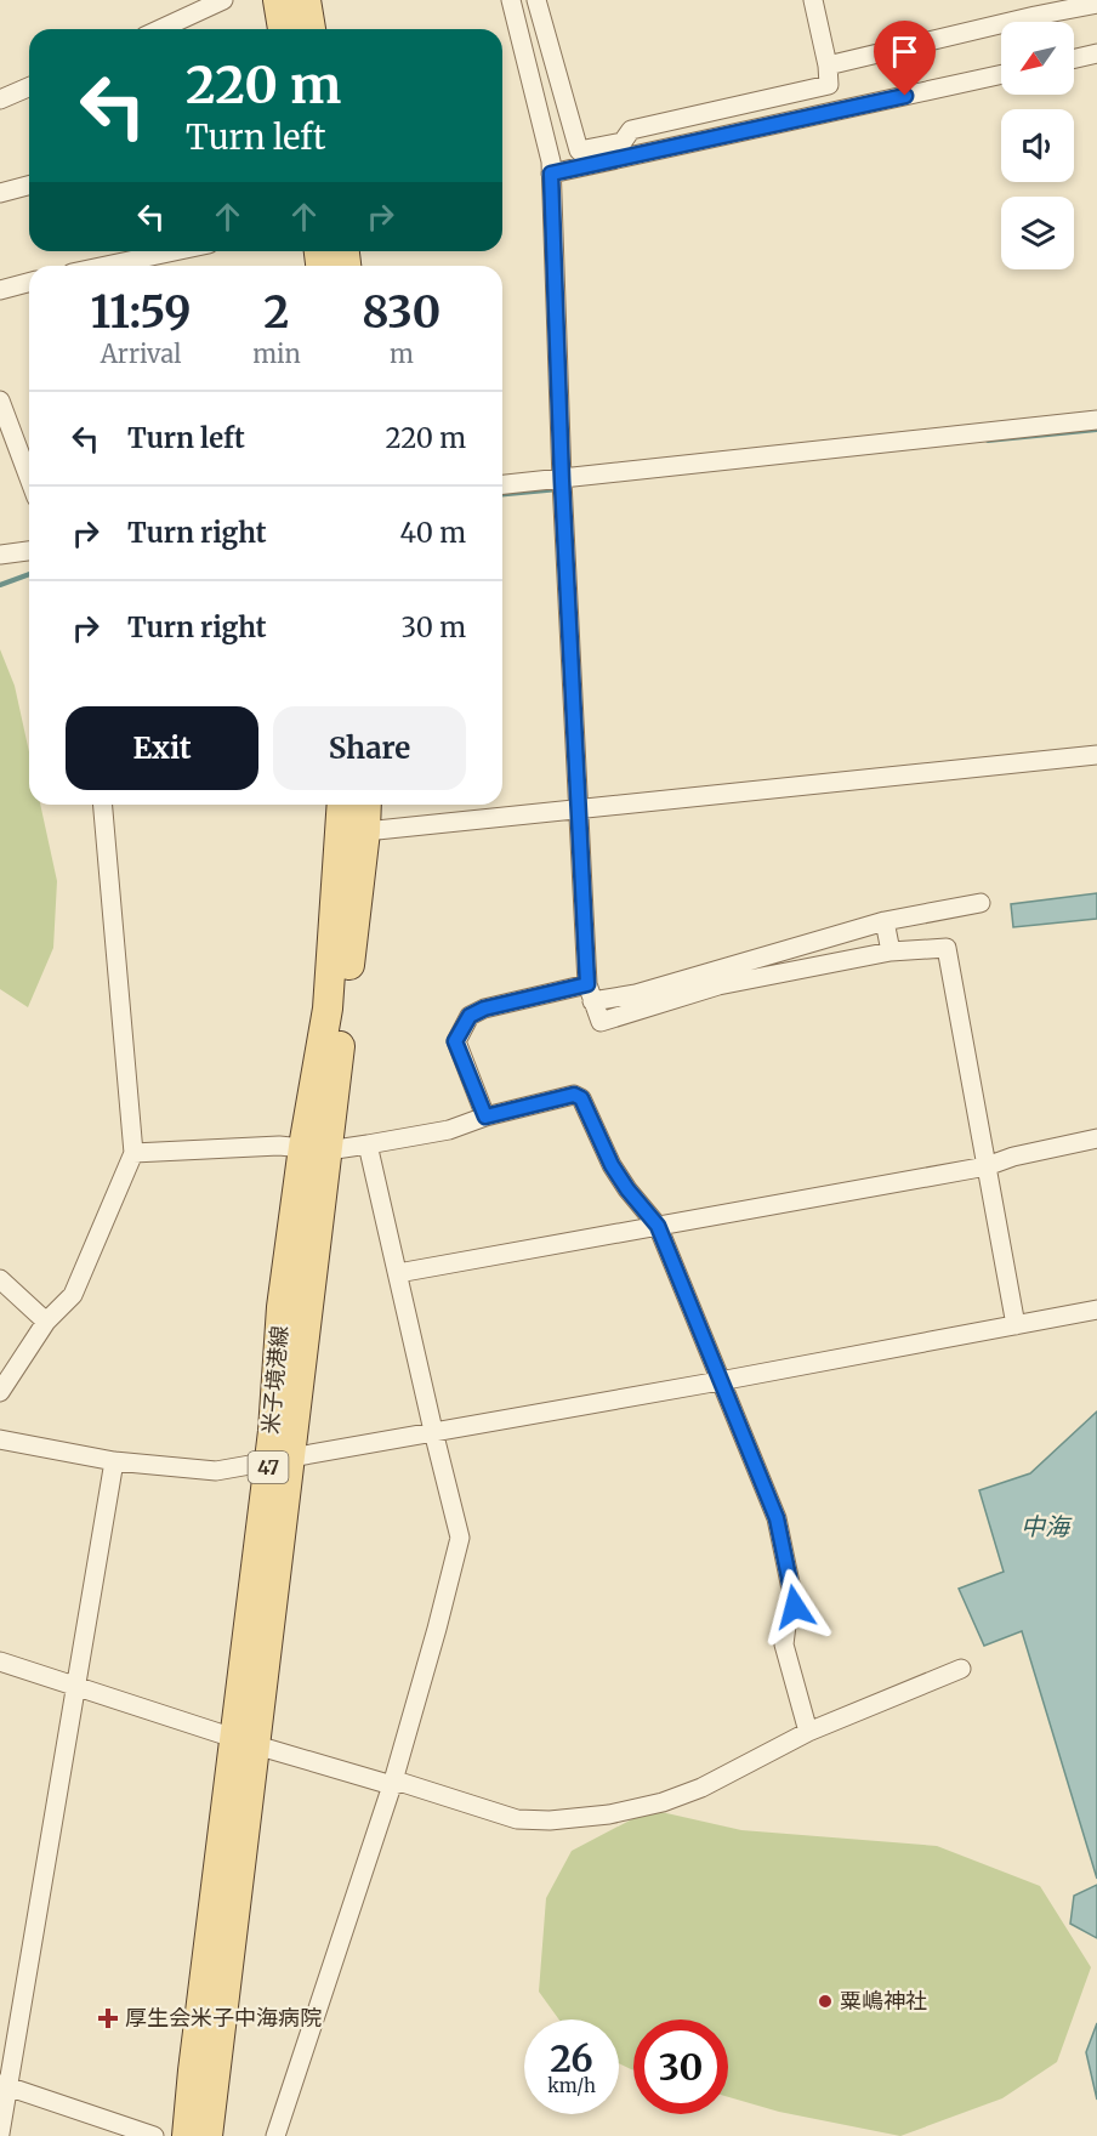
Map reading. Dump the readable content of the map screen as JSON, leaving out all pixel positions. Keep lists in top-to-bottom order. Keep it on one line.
{"streets":{"main road":["米子境港線","47"]},"water":["中海"],"places":{"other":["粟嶋神社"],"health":["厚生会米子中海病院"]},"north":"bottom left","page":{"turn":["220 m","Turn left"],"eta":["11:59","Arrival","2","min","830","m"],"list":[{"name":"Turn left","value":"220 m"},{"name":"Turn right","value":"40 m"},{"name":"Turn right","value":"30 m"}],"buttons":["Exit","Share"],"speed":"26 km/h","limit":"30"}}
